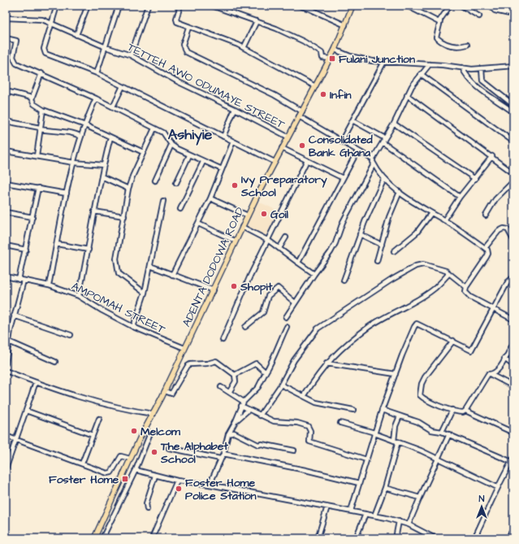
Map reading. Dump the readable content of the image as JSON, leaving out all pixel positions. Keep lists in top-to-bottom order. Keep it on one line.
{"streets":{"main road":["ADENTA DODOWA ROAD"],"street":["TETTEH AWO ODUMAYE STREET","AMPOMAH STREET"]},"crossings":[["TETTEH AWO ODUMAYE STREET","ADENTA DODOWA ROAD"],["ADENTA DODOWA ROAD","AMPOMAH STREET"]],"districts":["Ashiyie"],"places":{"transit":["Fulani Junction","Foster Home"],"other":["Infin","Consolidated Bank Ghana","Ivy Preparatory School","Goil","Shopit","Melcom","The Alphabet School","Foster Home Police Station"]},"north":"top"}
